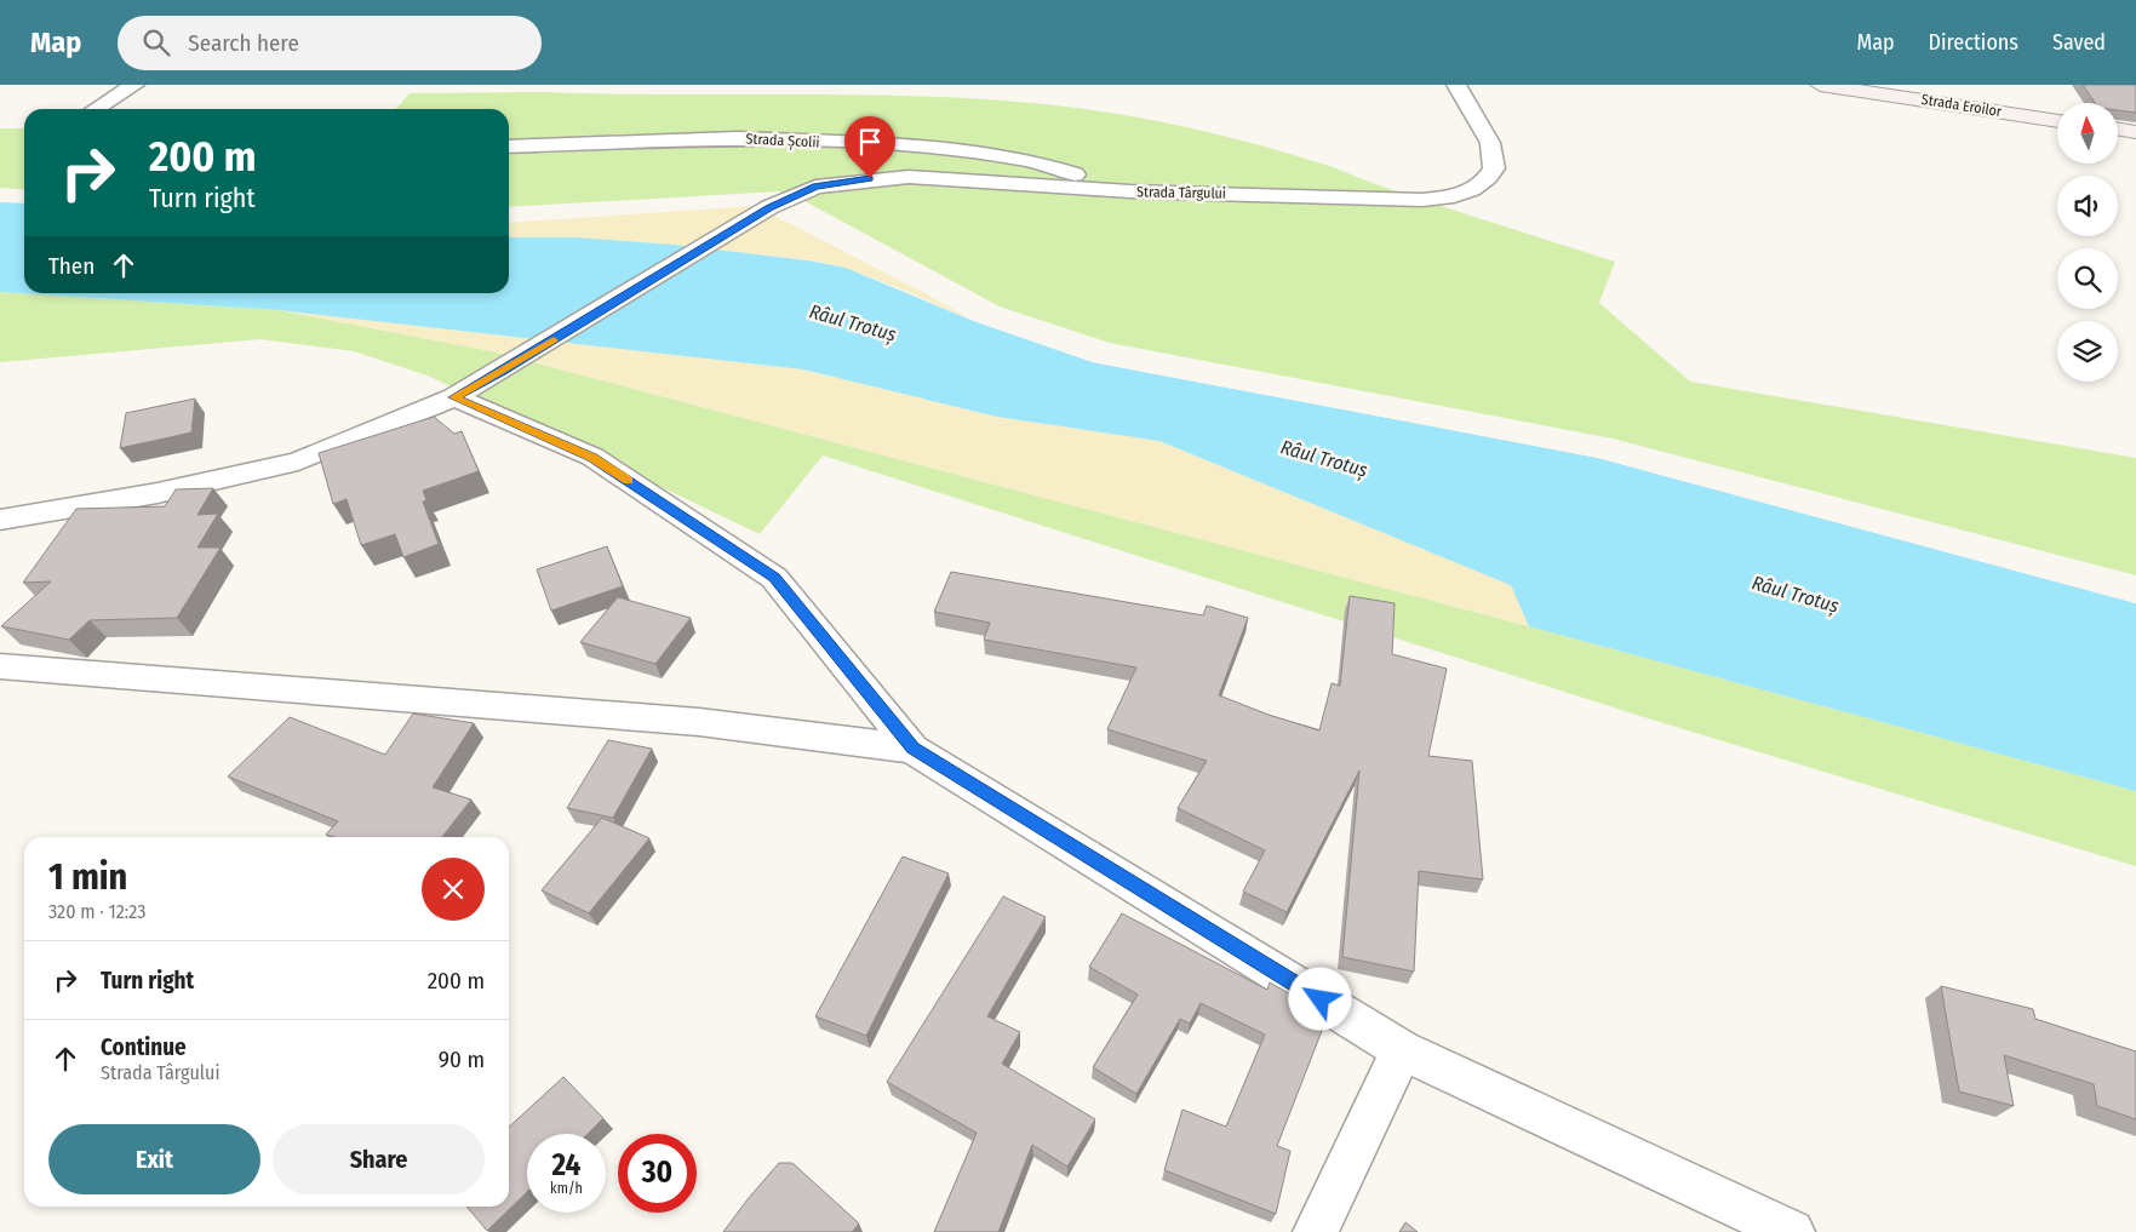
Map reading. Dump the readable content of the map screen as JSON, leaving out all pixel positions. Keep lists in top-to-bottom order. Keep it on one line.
{"streets":{"main road":["Strada Eroilor"],"street":["Strada Școlii","Strada Târgului"]},"crossings":[["Strada Școlii","Strada Târgului"]],"water":["Râul Trotuș"],"north":"top","page":{"header":"Map","search":"Search here","nav":["Map","Directions","Saved"],"turn":["200 m","Turn right"],"then":"Then","heading":["1 min","320 m · 12:23"],"list":[{"name":"Turn right","value":"200 m"},{"name":"Continue","note":"Strada Târgului","value":"90 m"}],"buttons":["Exit","Share"],"speed":"24 km/h","limit":"30"}}
